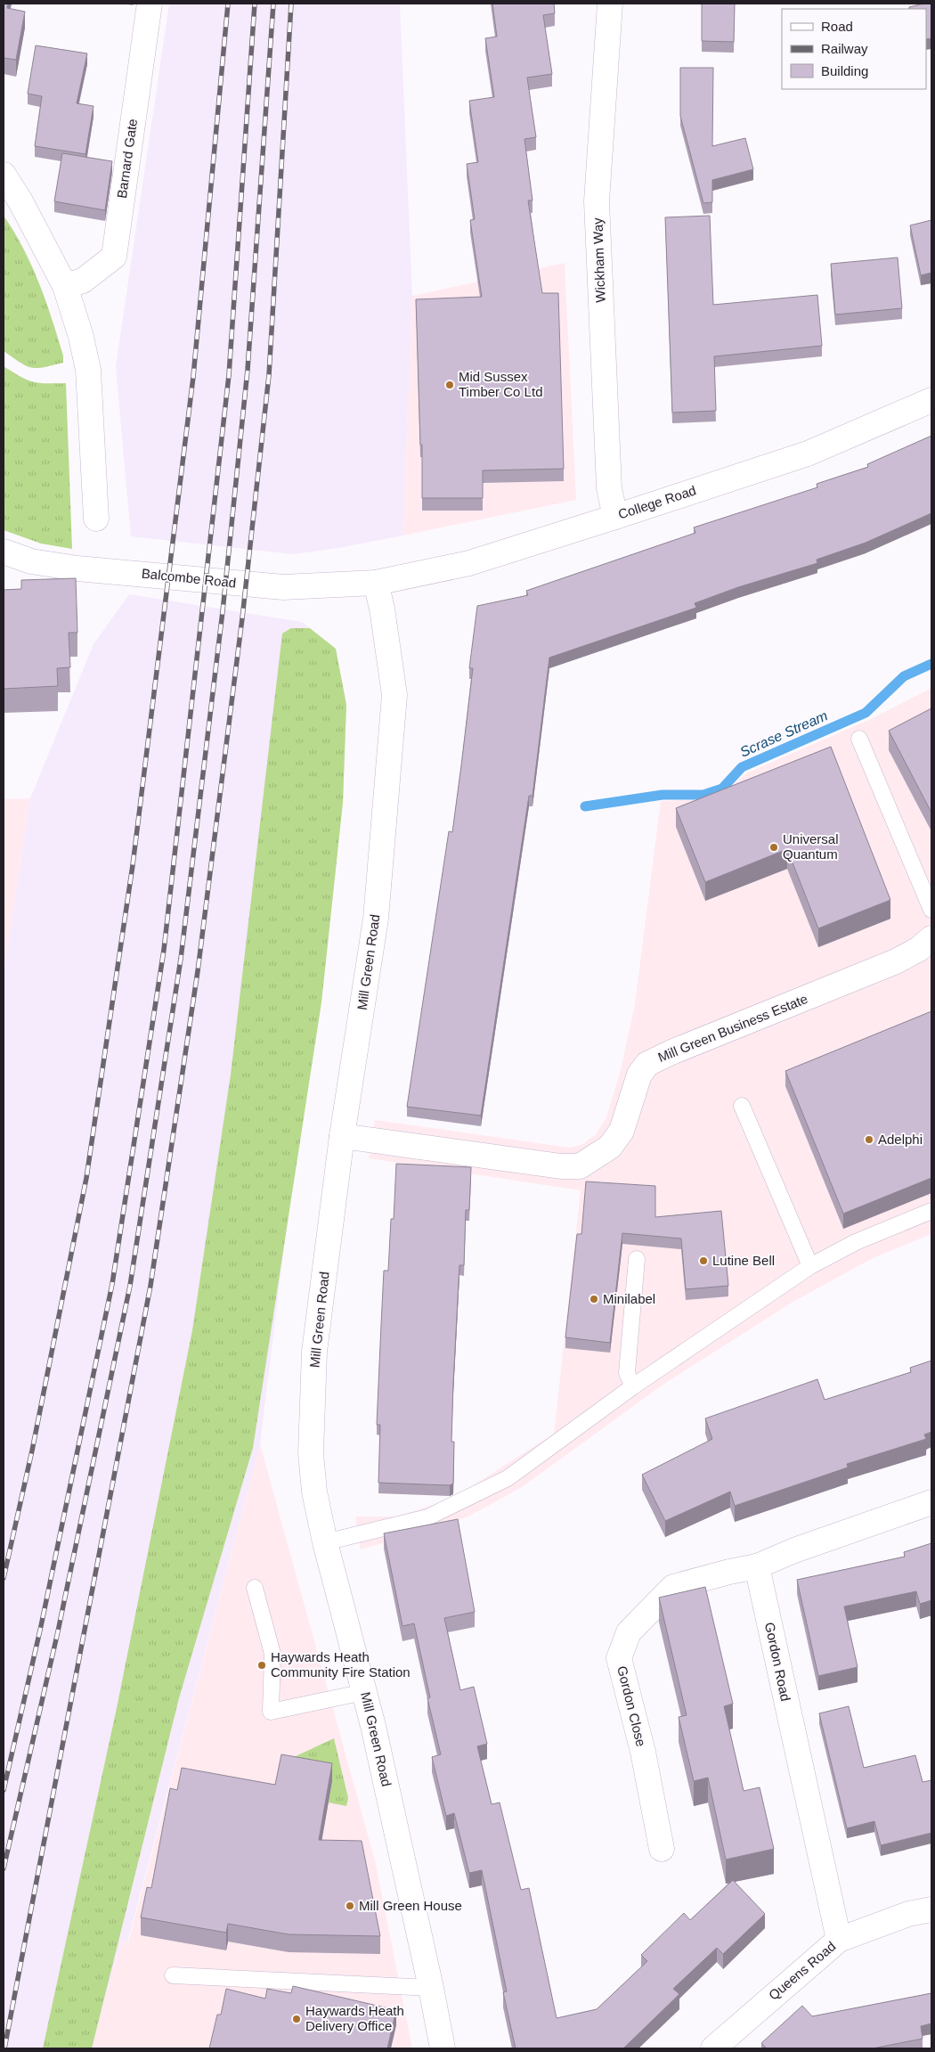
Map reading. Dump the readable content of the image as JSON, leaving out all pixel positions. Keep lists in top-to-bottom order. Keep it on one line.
{"streets":{"street":["Barnard Gate","Wickham Way","College Road","Balcombe Road","Mill Green Road","Mill Green Business Estate","Gordon Road","Gordon Close","Queens Road"]},"crossings":[["Wickham Way","College Road"],["College Road","Balcombe Road"],["College Road","Mill Green Road"],["Balcombe Road","Mill Green Road"],["Mill Green Road","Mill Green Business Estate"],["Gordon Road","Gordon Close"],["Gordon Road","Queens Road"]],"water":["Scrase Stream"],"places":["Mid Sussex Timber Co Ltd","Universal Quantum","Adelphi","Lutine Bell","Minilabel","Haywards Heath Community Fire Station","Mill Green House","Haywards Heath Delivery Office"],"legend":["Road","Railway","Building"]}
